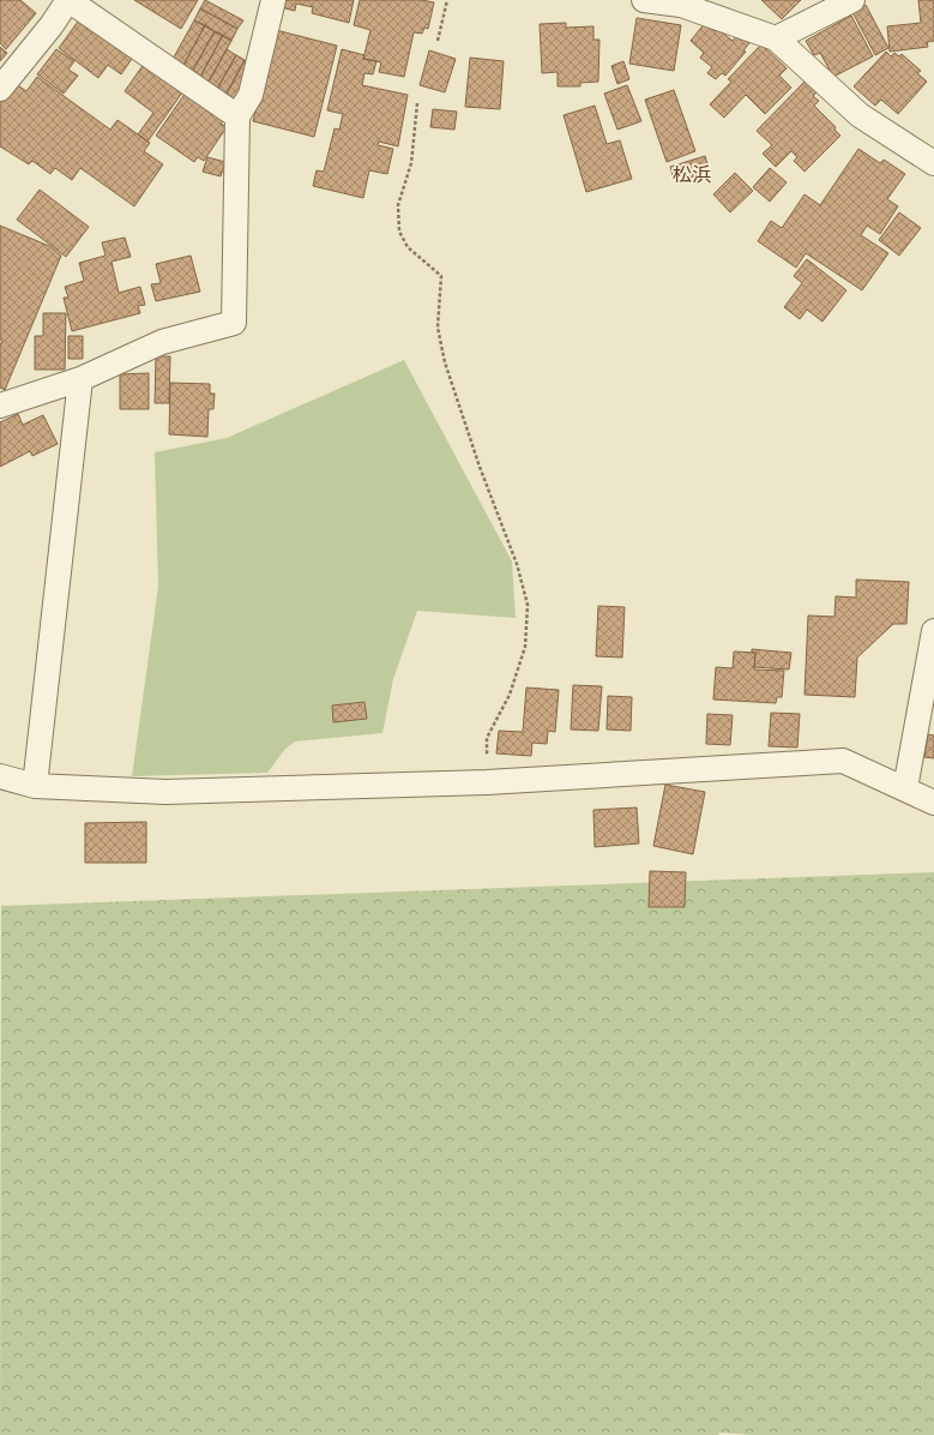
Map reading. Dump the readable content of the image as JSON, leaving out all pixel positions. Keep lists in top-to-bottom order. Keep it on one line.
{"districts":["松浜"]}
